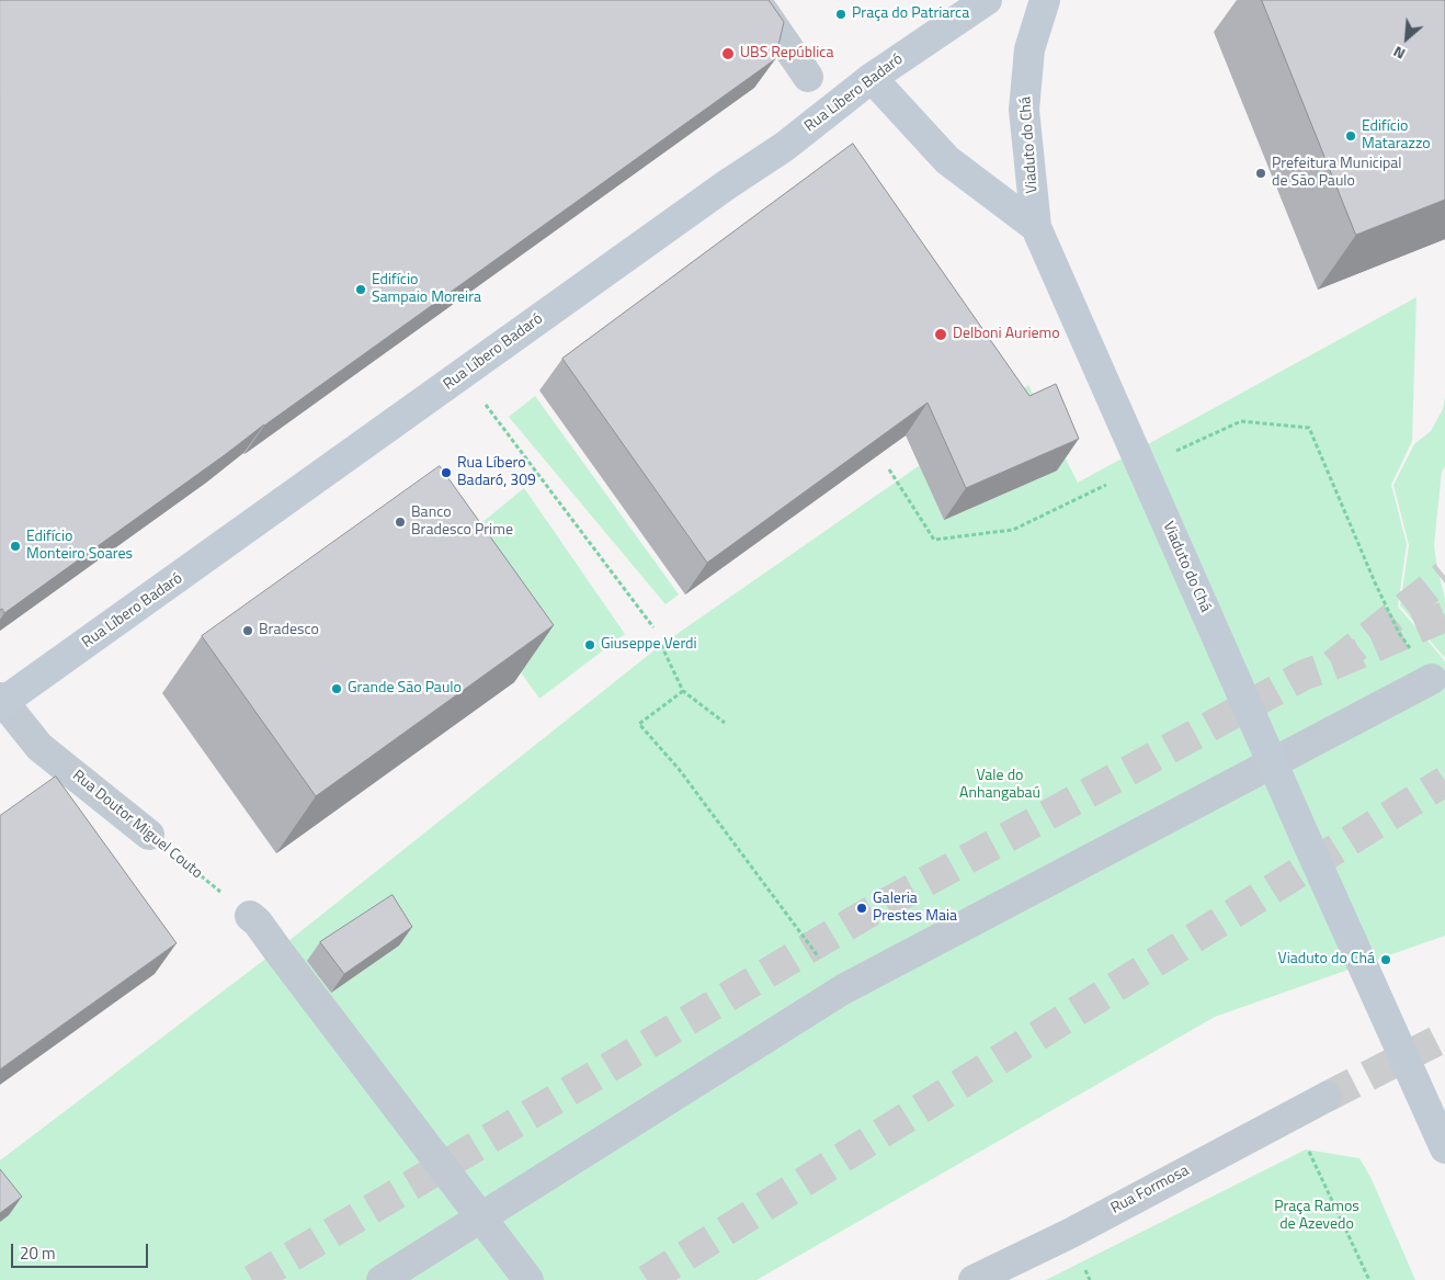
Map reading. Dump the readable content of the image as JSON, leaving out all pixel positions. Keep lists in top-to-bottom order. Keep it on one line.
{"streets":{"main road":["Rua Líbero Badaró","Viaduto do Chá"],"street":["Rua Doutor Miguel Couto","Rua Formosa"]},"crossings":[["Rua Líbero Badaró","Viaduto do Chá"],["Rua Líbero Badaró","Rua Doutor Miguel Couto"]],"parks":["Vale do Anhangabaú","Praça Ramos de Azevedo"],"places":["Praça do Patriarca","UBS República","Edifício Matarazzo","Prefeitura Municipal de São Paulo","Edifício Sampaio Moreira","Delboni Auriemo","Rua Líbero Badaró, 309","Banco Bradesco Prime","Edifício Monteiro Soares","Bradesco","Giuseppe Verdi","Grande São Paulo","Galeria Prestes Maia","Viaduto do Chá"],"scale_bar":"20 m","north":"bottom left"}
